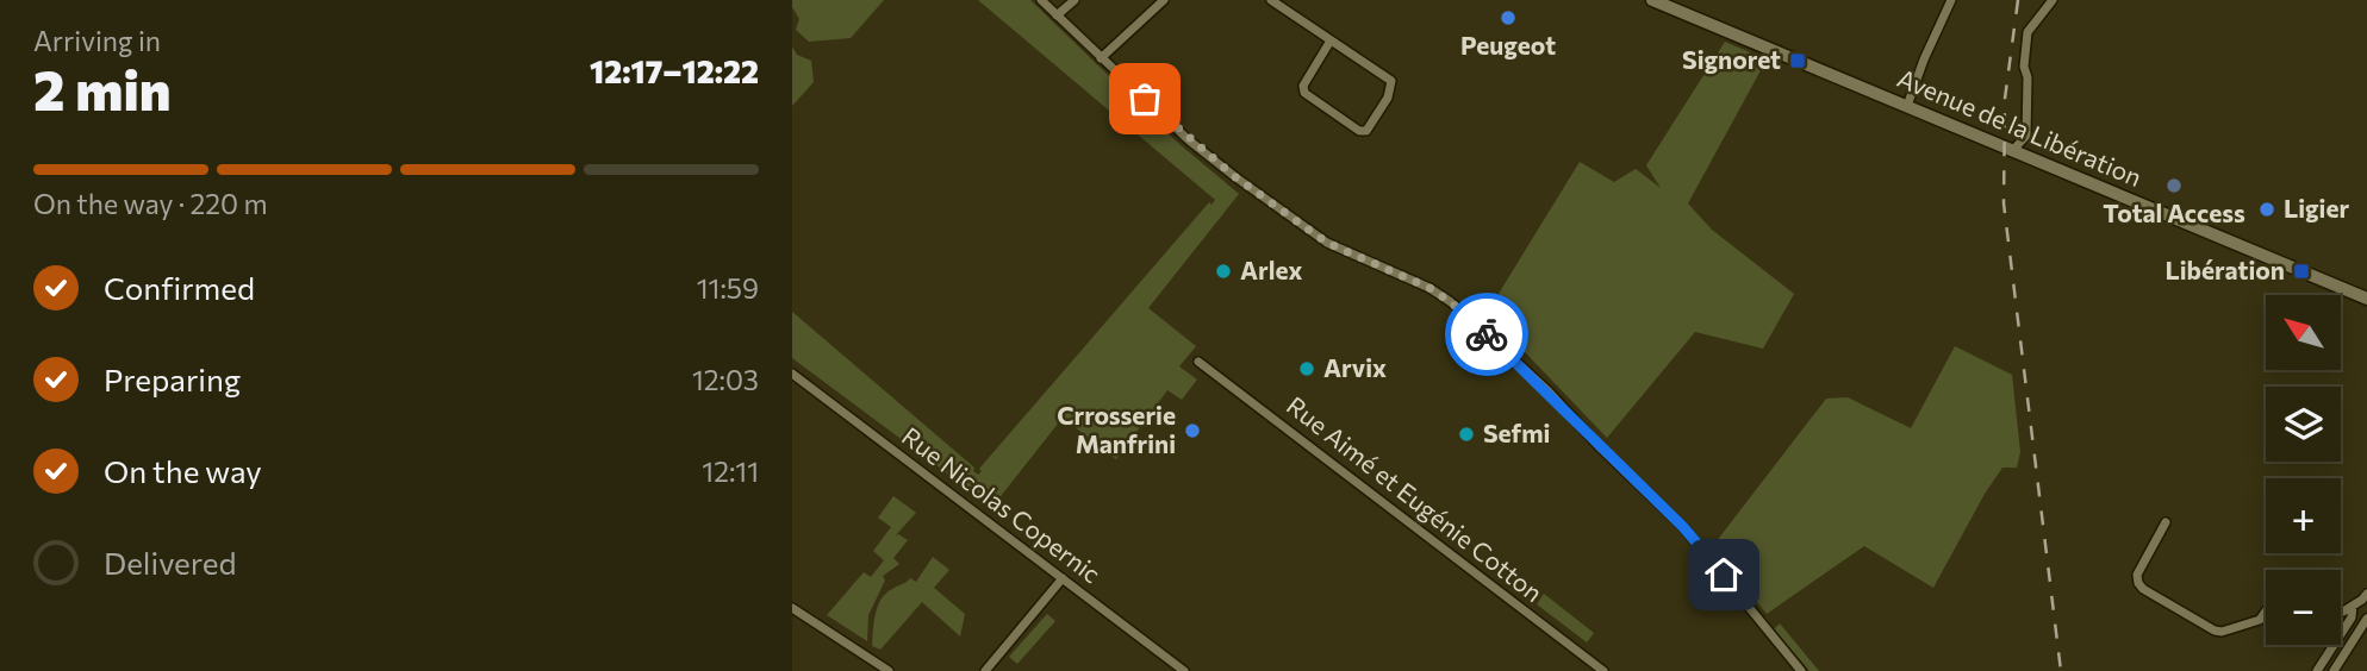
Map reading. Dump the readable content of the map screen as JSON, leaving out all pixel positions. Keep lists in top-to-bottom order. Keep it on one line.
{"streets":{"main road":["Avenue de la Libération"],"street":["Rue Aimé et Eugénie Cotton","Rue Nicolas Copernic"]},"places":{"other":["Peugeot","Total Access","Ligier","Arlex","Arvix","Crrosserie Manfrini","Sefmi"],"transit":["Signoret","Libération"]},"north":"top left","page":{"heading":["2 min","Arriving in","12:17–12:22"],"bar":"On the way · 220 m","list":[["Confirmed","11:59"],["Preparing","12:03"],["On the way","12:11"],"Delivered"],"map_buttons":["+","−"]}}
